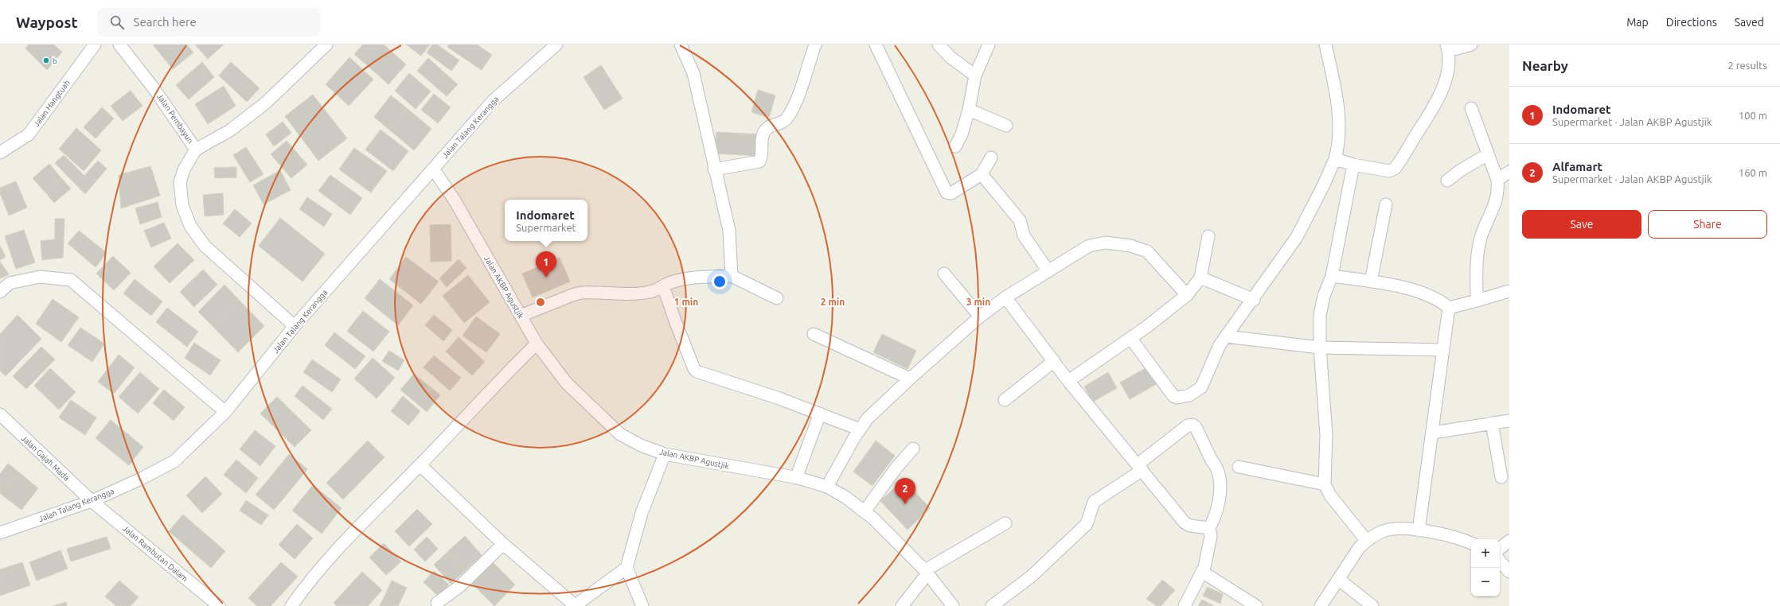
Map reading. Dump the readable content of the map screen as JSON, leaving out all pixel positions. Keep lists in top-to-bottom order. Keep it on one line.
{"streets":{"street":["Jalan Hangtuah","Jalan Pembayun","Jalan Talang Kerangga","Jalan AKBP Agustjik","Jalan Gajah Mada","Jalan Rambutan Dalam"]},"crossings":[["Jalan Pembayun","Jalan Talang Kerangga"],["Jalan Talang Kerangga","Jalan AKBP Agustjik"],["Jalan Talang Kerangga","Jalan Gajah Mada"],["Jalan Talang Kerangga","Jalan Rambutan Dalam"],["Jalan Gajah Mada","Jalan Rambutan Dalam"]],"places":["b"],"page":{"header":"Waypost","search":"Search here","nav":["Map","Directions","Saved"],"heading":["Nearby","2 results"],"list":[{"mark":"1","name":"Indomaret","note":"Supermarket · Jalan AKBP Agustjik","value":"100 m"},{"mark":"2","name":"Alfamart","note":"Supermarket · Jalan AKBP Agustjik","value":"160 m"}],"popup":["Indomaret","Supermarket"],"buttons":["Save","Share"],"pins":["1","2"],"map_buttons":["+","−"]},"rings":["1 min","2 min","3 min"]}
